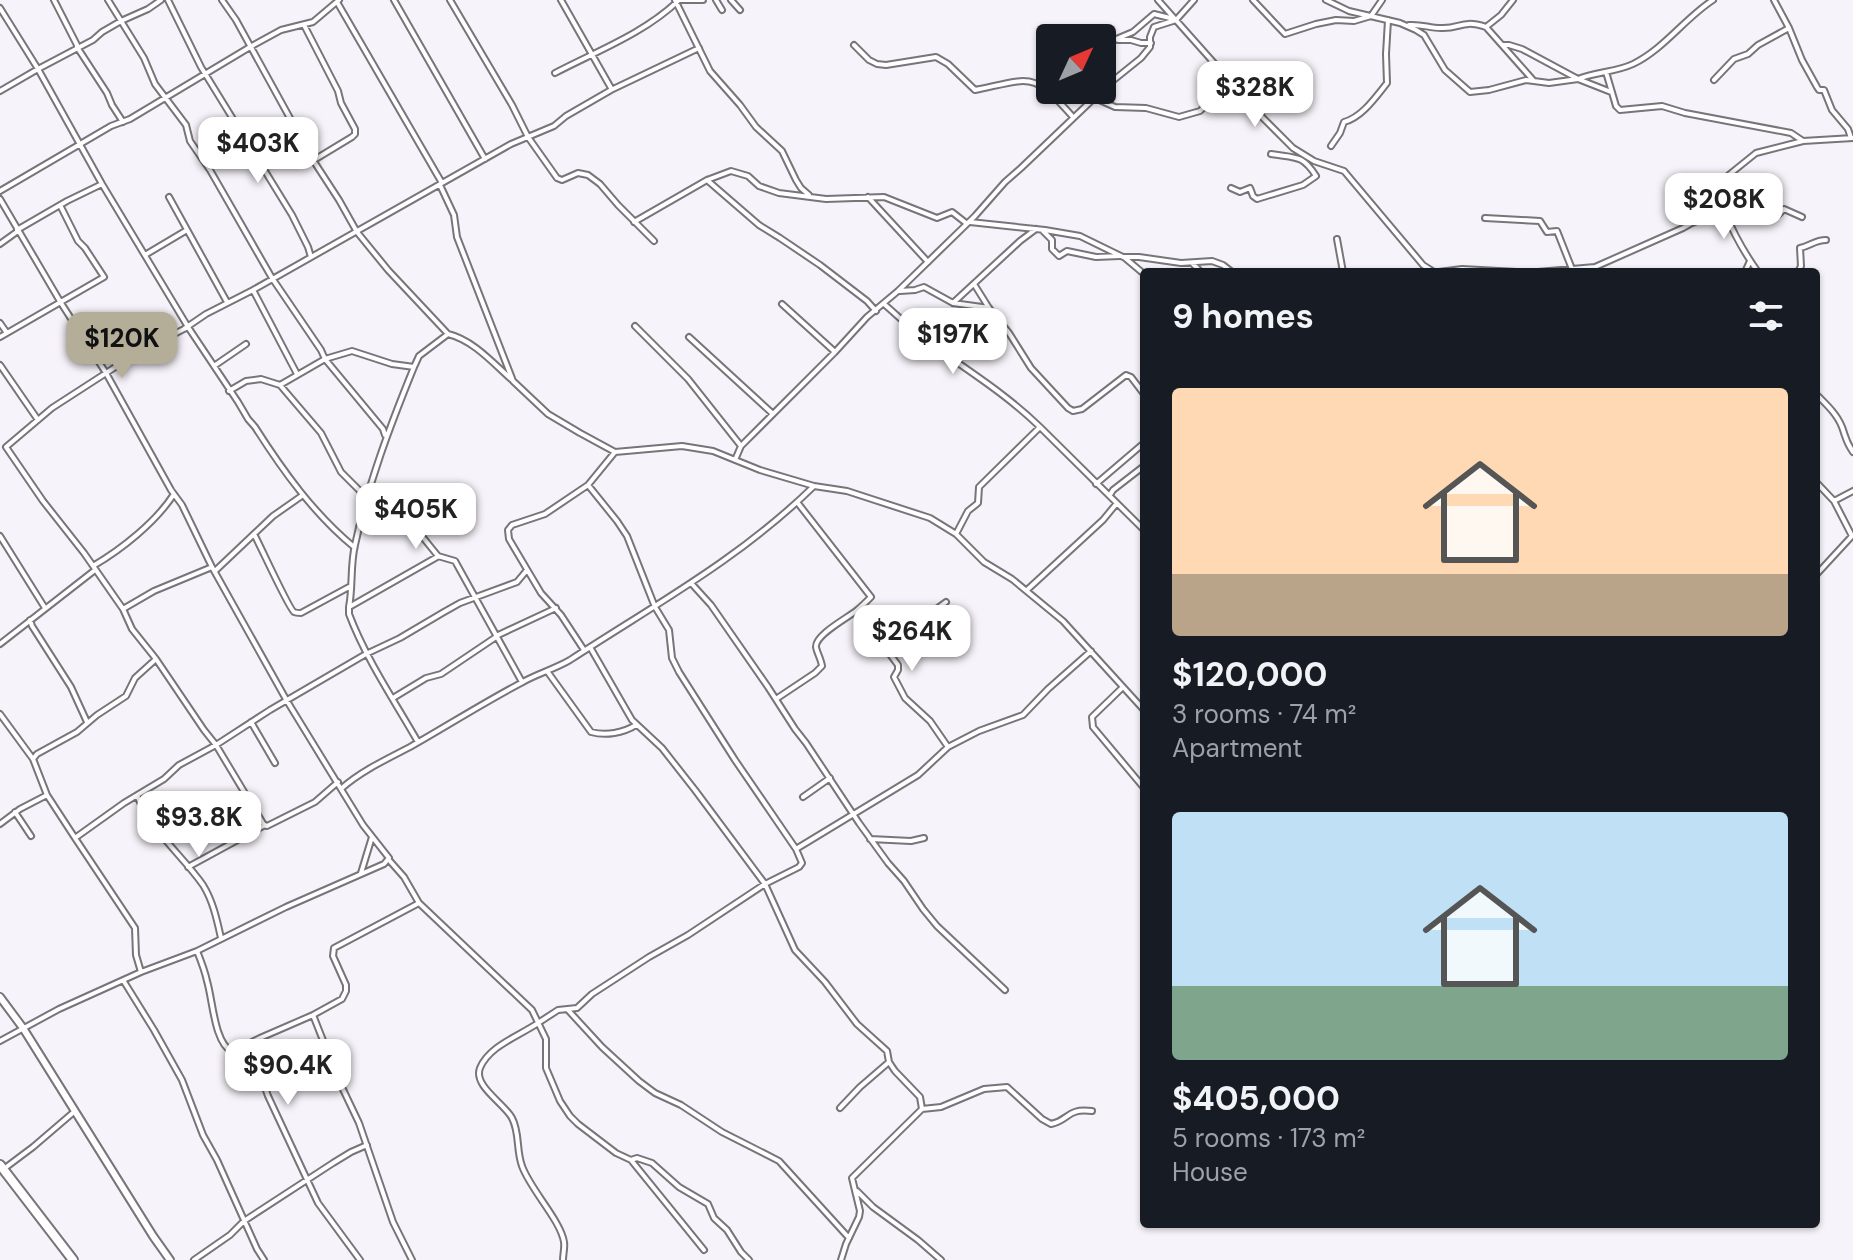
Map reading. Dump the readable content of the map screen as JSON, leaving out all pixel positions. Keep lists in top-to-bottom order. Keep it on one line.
{"north":"top right","page":{"price":["$328K","$403K","$208K","$197K","$120K","$405K","$264K","$93.8K","$90.4K"],"heading":"9 homes","list":[{"name":"$120,000","note":"3 rooms · 74 m² · Apartment"},{"name":"$405,000","note":"5 rooms · 173 m² · House"}]}}
